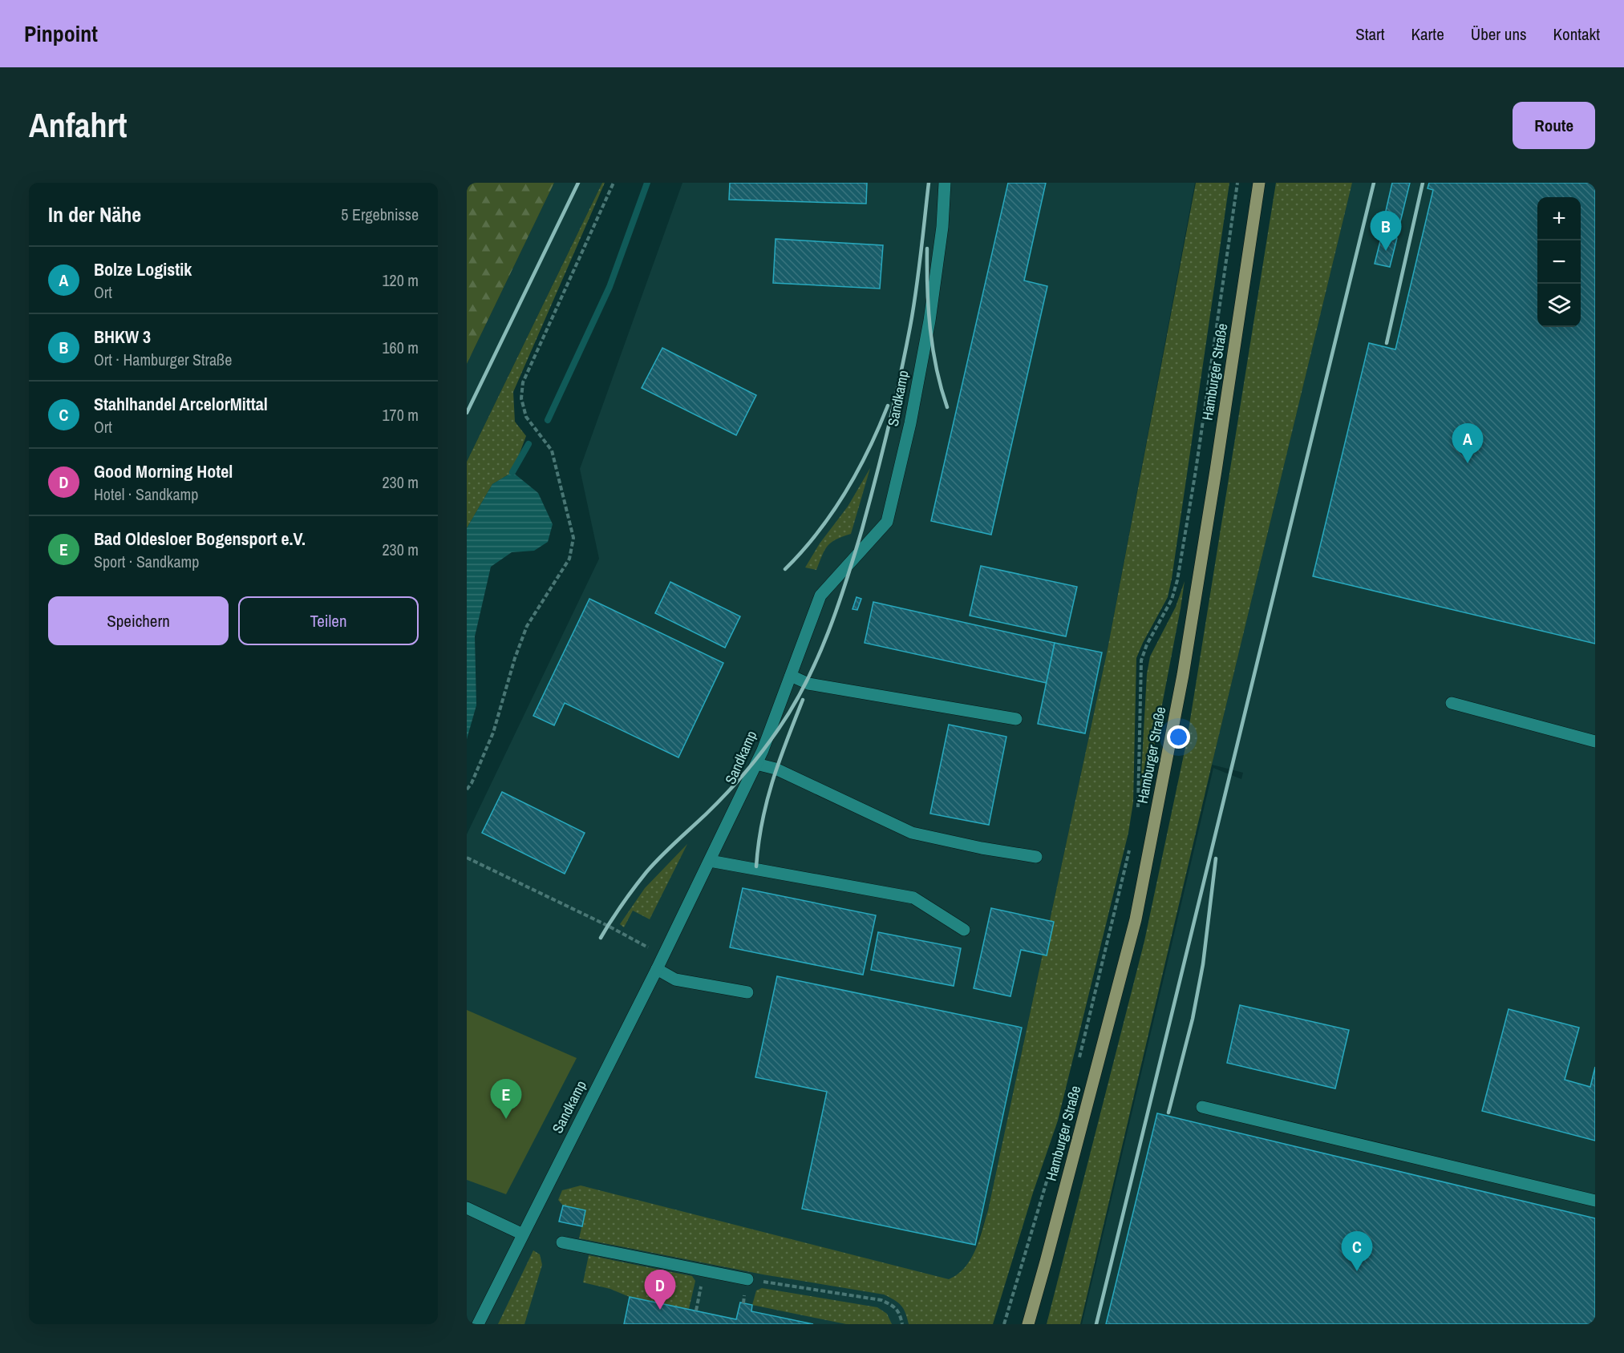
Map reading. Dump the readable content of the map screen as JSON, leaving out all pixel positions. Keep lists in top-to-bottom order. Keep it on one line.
{"streets":{"main road":["Hamburger Straße"],"street":["Sandkamp"]},"page":{"header":"Pinpoint","nav":["Start","Karte","Über uns","Kontakt"],"buttons":["Route",["Speichern","Teilen"]],"title":"Anfahrt","heading":["In der Nähe","5 Ergebnisse"],"map_buttons":["+","−"],"pins":["B","A","E","C","D"],"list":[{"mark":"A","name":"Bolze Logistik","note":"Ort","value":"120 m"},{"mark":"B","name":"BHKW 3","note":"Ort · Hamburger Straße","value":"160 m"},{"mark":"C","name":"Stahlhandel ArcelorMittal","note":"Ort","value":"170 m"},{"mark":"D","name":"Good Morning Hotel","note":"Hotel · Sandkamp","value":"230 m"},{"mark":"E","name":"Bad Oldesloer Bogensport e.V.","note":"Sport · Sandkamp","value":"230 m"}]}}
